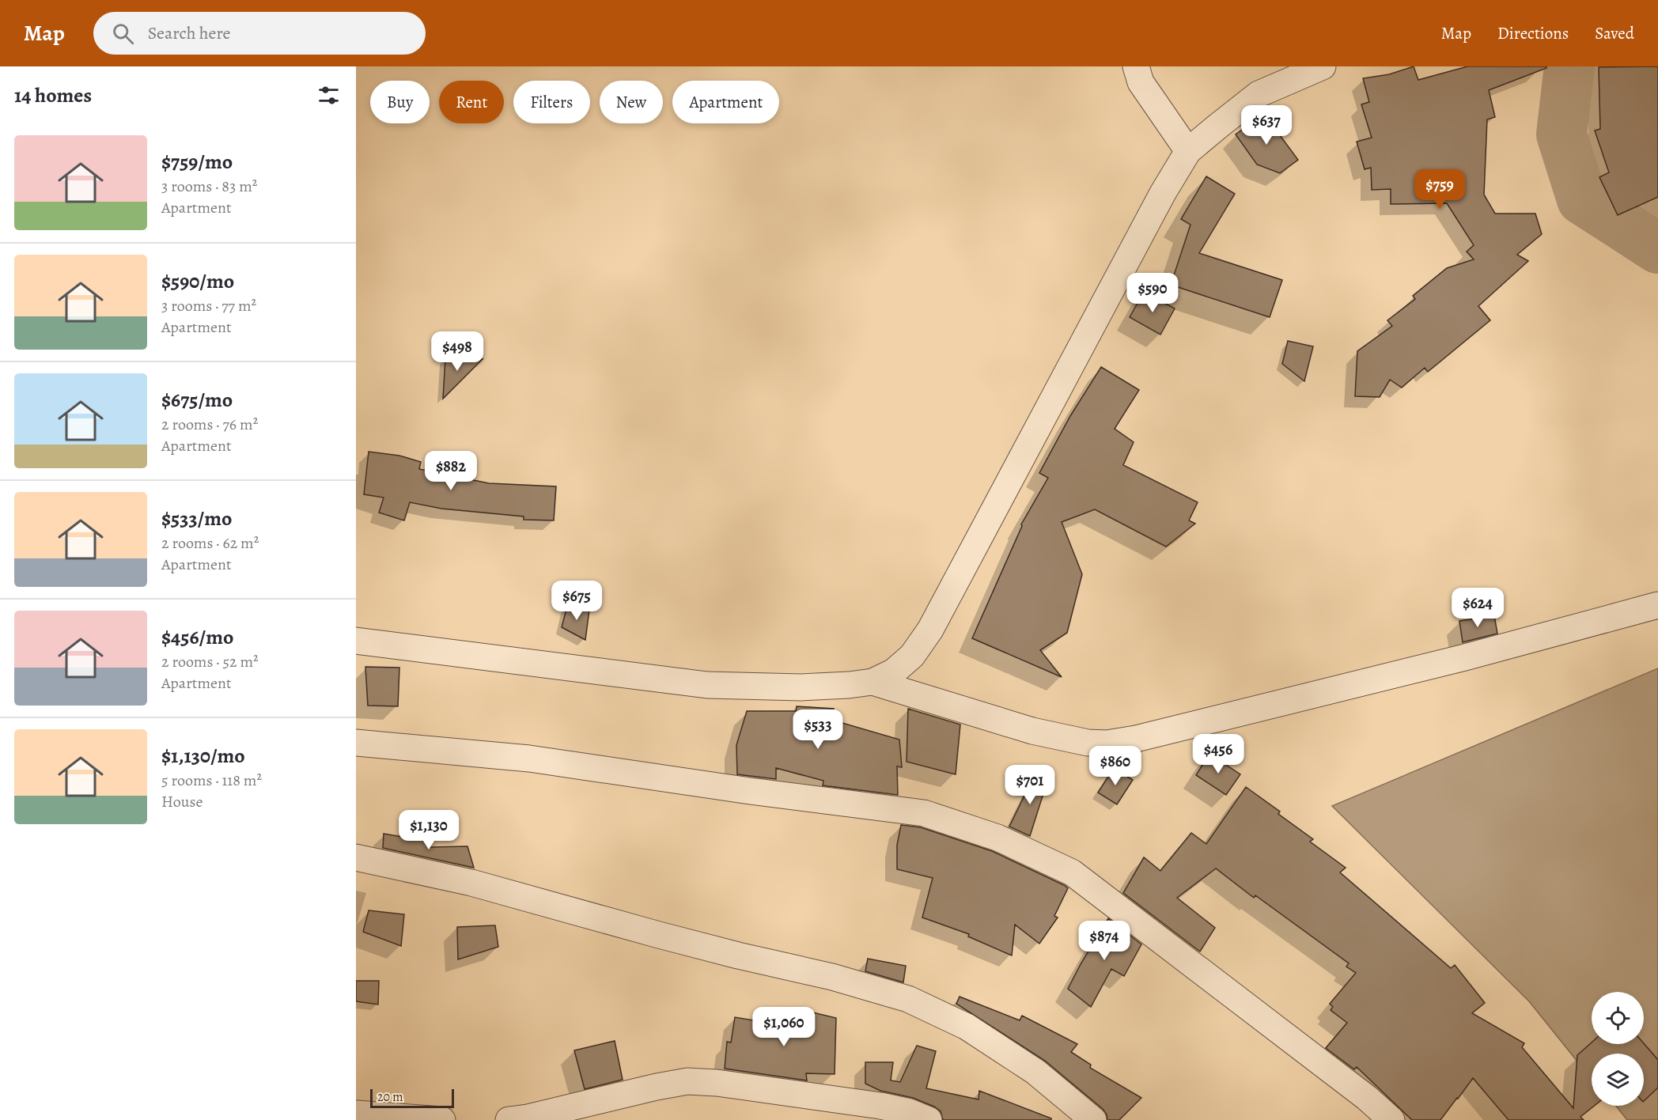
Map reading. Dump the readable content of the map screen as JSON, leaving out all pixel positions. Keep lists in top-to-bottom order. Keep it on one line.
{"scale_bar":"20 m","page":{"header":"Map","search":"Search here","nav":["Map","Directions","Saved"],"heading":"14 homes","chip":["Buy","Rent","Filters","New","Apartment"],"price":["$637","$759","$590","$498","$882","$675","$624","$533","$456","$860","$701","$1,130","$874","$1,060"],"list":[{"name":"$759/mo","note":"3 rooms · 83 m² · Apartment"},{"name":"$590/mo","note":"3 rooms · 77 m² · Apartment"},{"name":"$675/mo","note":"2 rooms · 76 m² · Apartment"},{"name":"$533/mo","note":"2 rooms · 62 m² · Apartment"},{"name":"$456/mo","note":"2 rooms · 52 m² · Apartment"},{"name":"$1,130/mo","note":"5 rooms · 118 m² · House"}],"scale":"20 m"}}
